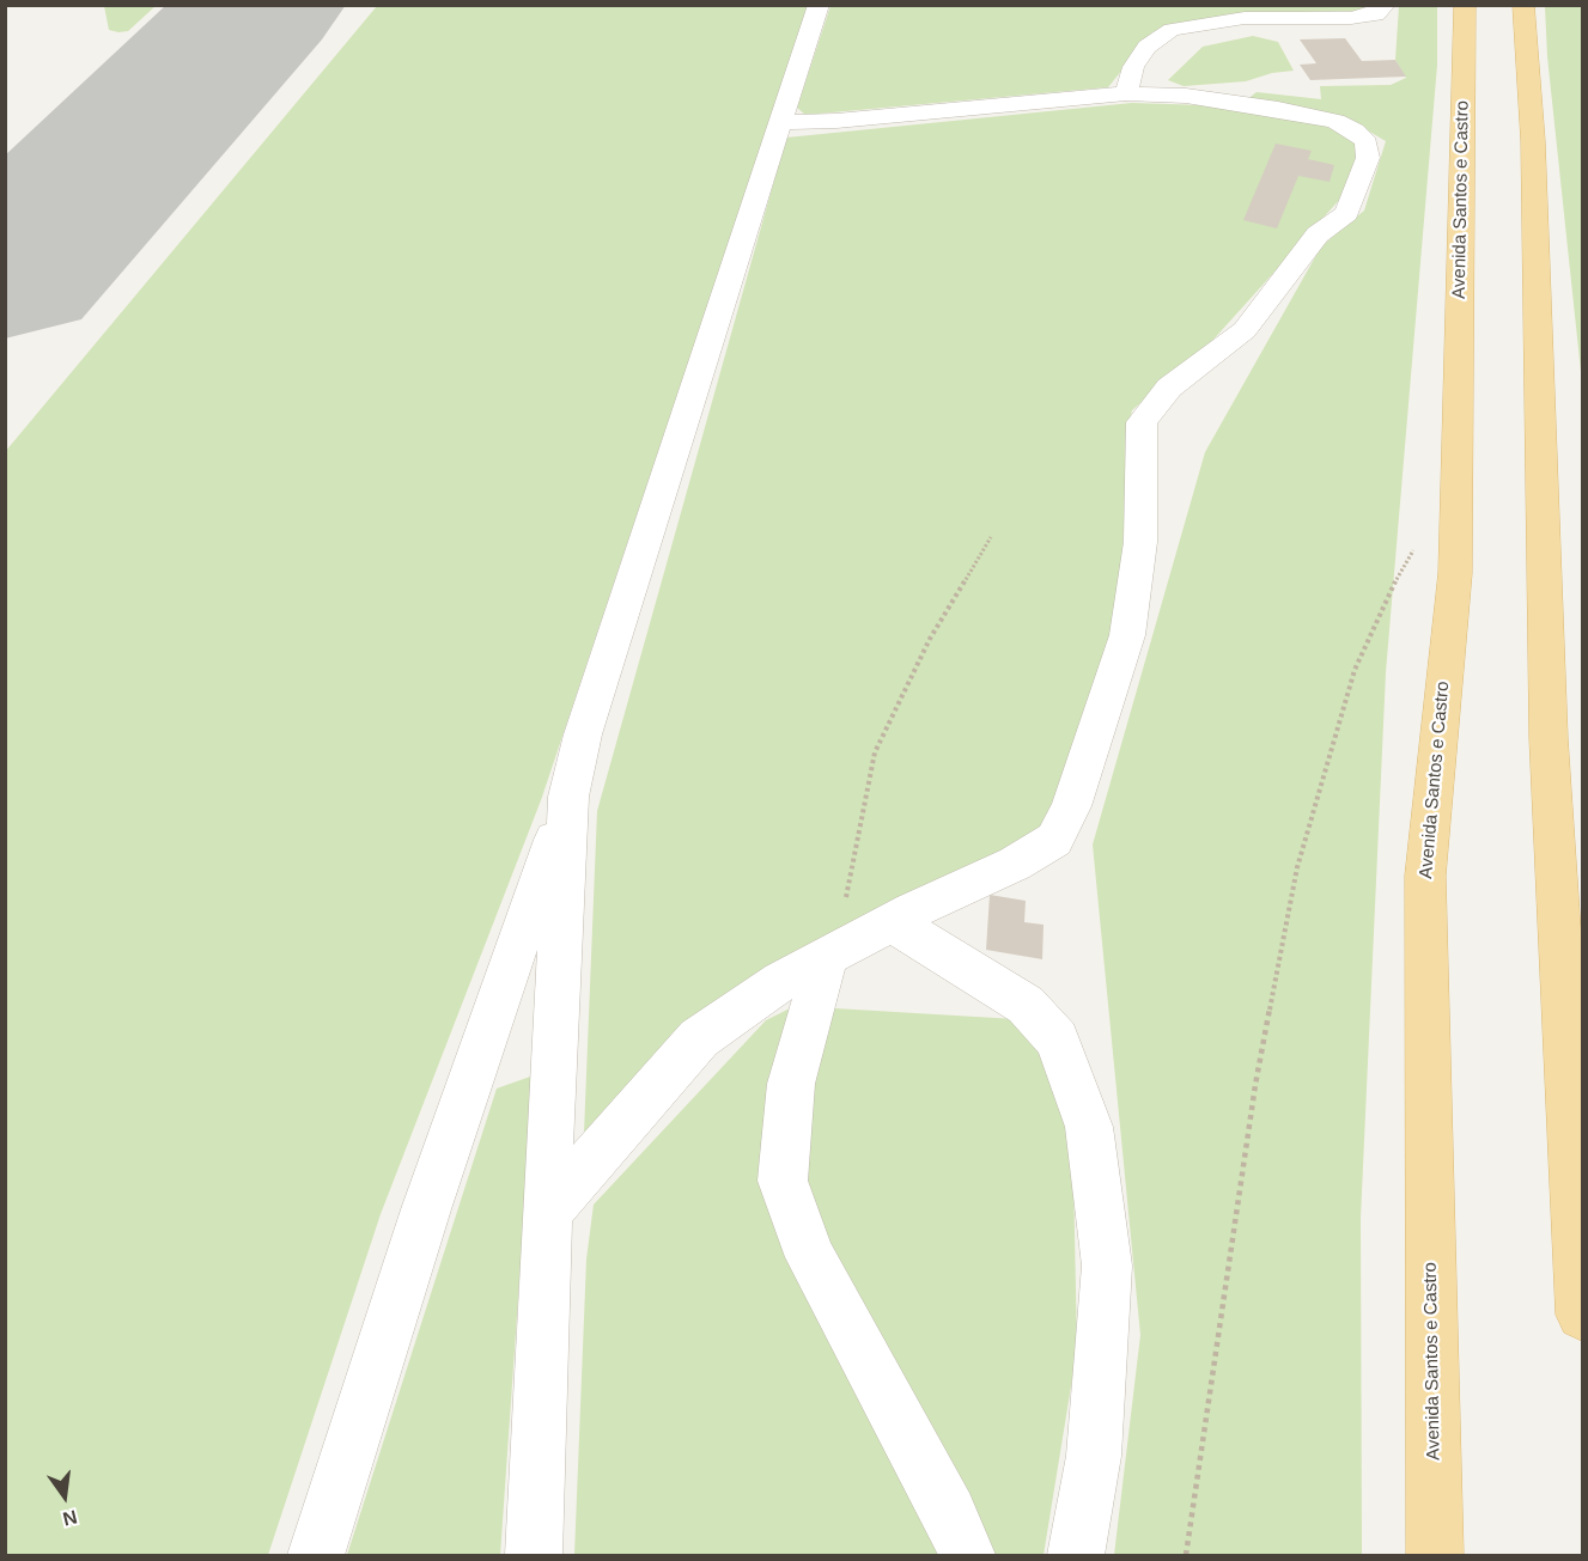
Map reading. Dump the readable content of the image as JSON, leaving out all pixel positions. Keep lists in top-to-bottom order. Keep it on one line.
{"streets":{"main road":["Avenida Santos e Castro"]},"north":"bottom"}
